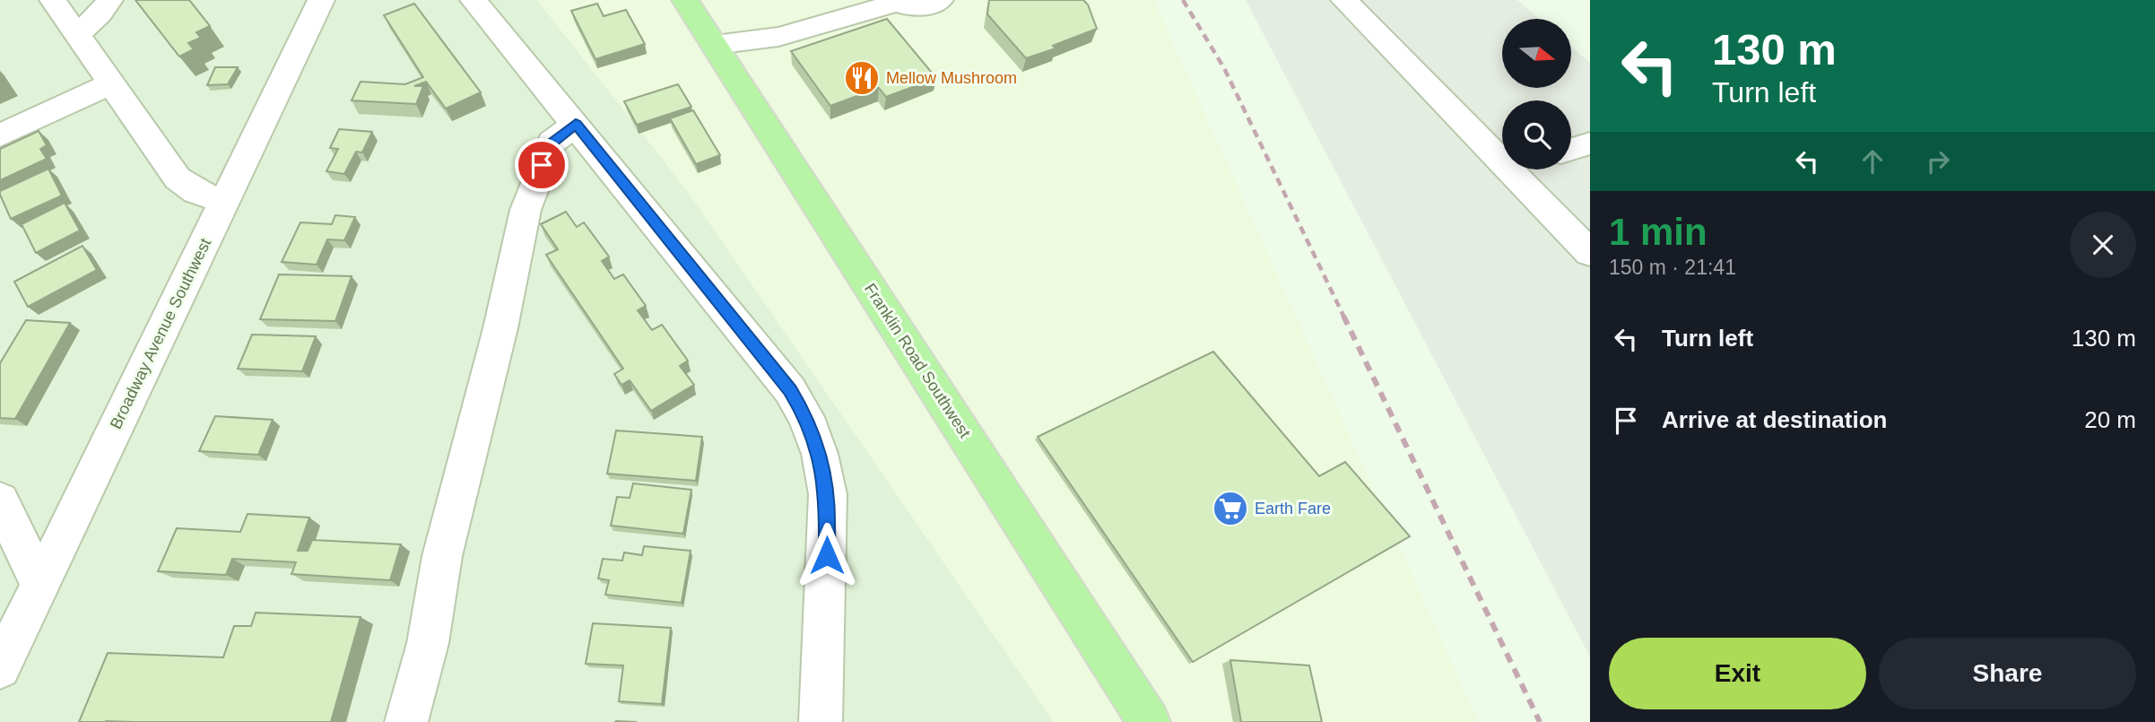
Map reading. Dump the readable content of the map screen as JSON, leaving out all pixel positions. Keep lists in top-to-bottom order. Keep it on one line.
{"streets":{"main road":["Franklin Road Southwest"],"street":["Broadway Avenue Southwest"]},"places":{"restaurant":["Mellow Mushroom"],"supermarket":["Earth Fare"]},"north":"right","page":{"turn":["130 m","Turn left"],"heading":["1 min","150 m · 21:41"],"list":[{"name":"Turn left","value":"130 m"},{"name":"Arrive at destination","value":"20 m"}],"buttons":["Exit","Share"]}}
